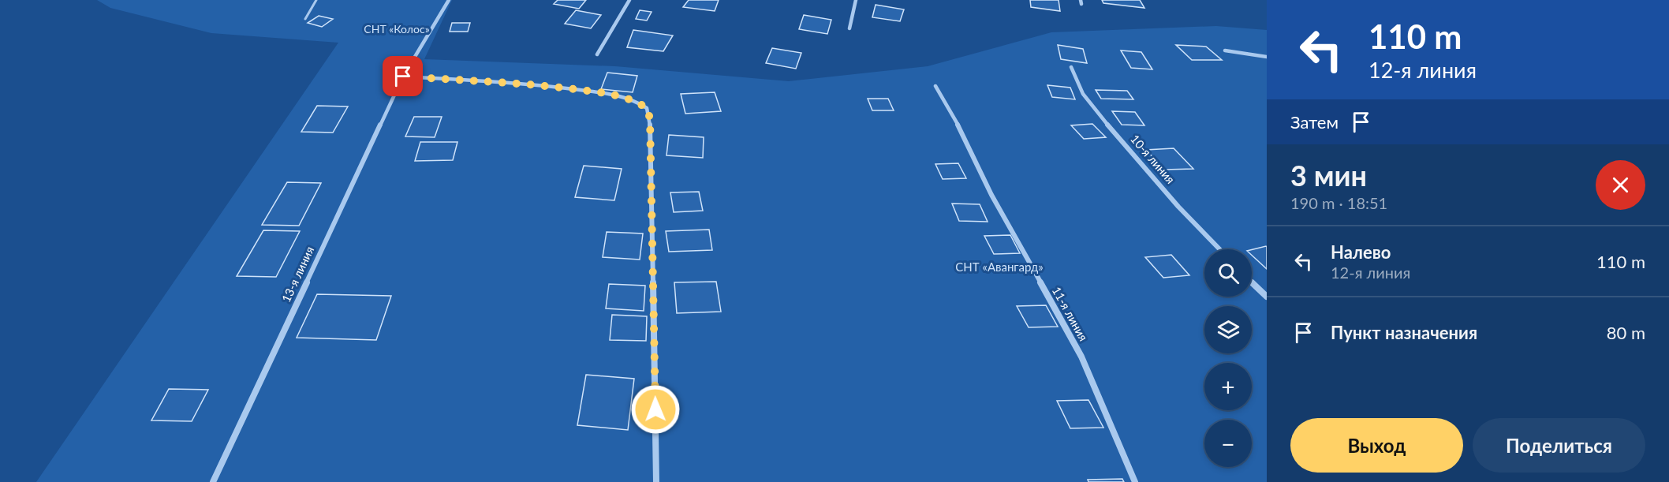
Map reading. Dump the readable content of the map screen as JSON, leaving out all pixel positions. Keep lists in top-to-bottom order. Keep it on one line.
{"streets":{"street":["10-я линия","13-я линия","11-я линия"]},"parks":["СНТ «Колос»","СНТ «Авангард»"],"page":{"turn":["110 m","12-я линия"],"then":"Затем","heading":["3 мин","190 m · 18:51"],"list":[{"name":"Налево","note":"12-я линия","value":"110 m"},{"name":"Пункт назначения","value":"80 m"}],"map_buttons":["+","−"],"buttons":["Выход","Поделиться"]}}
